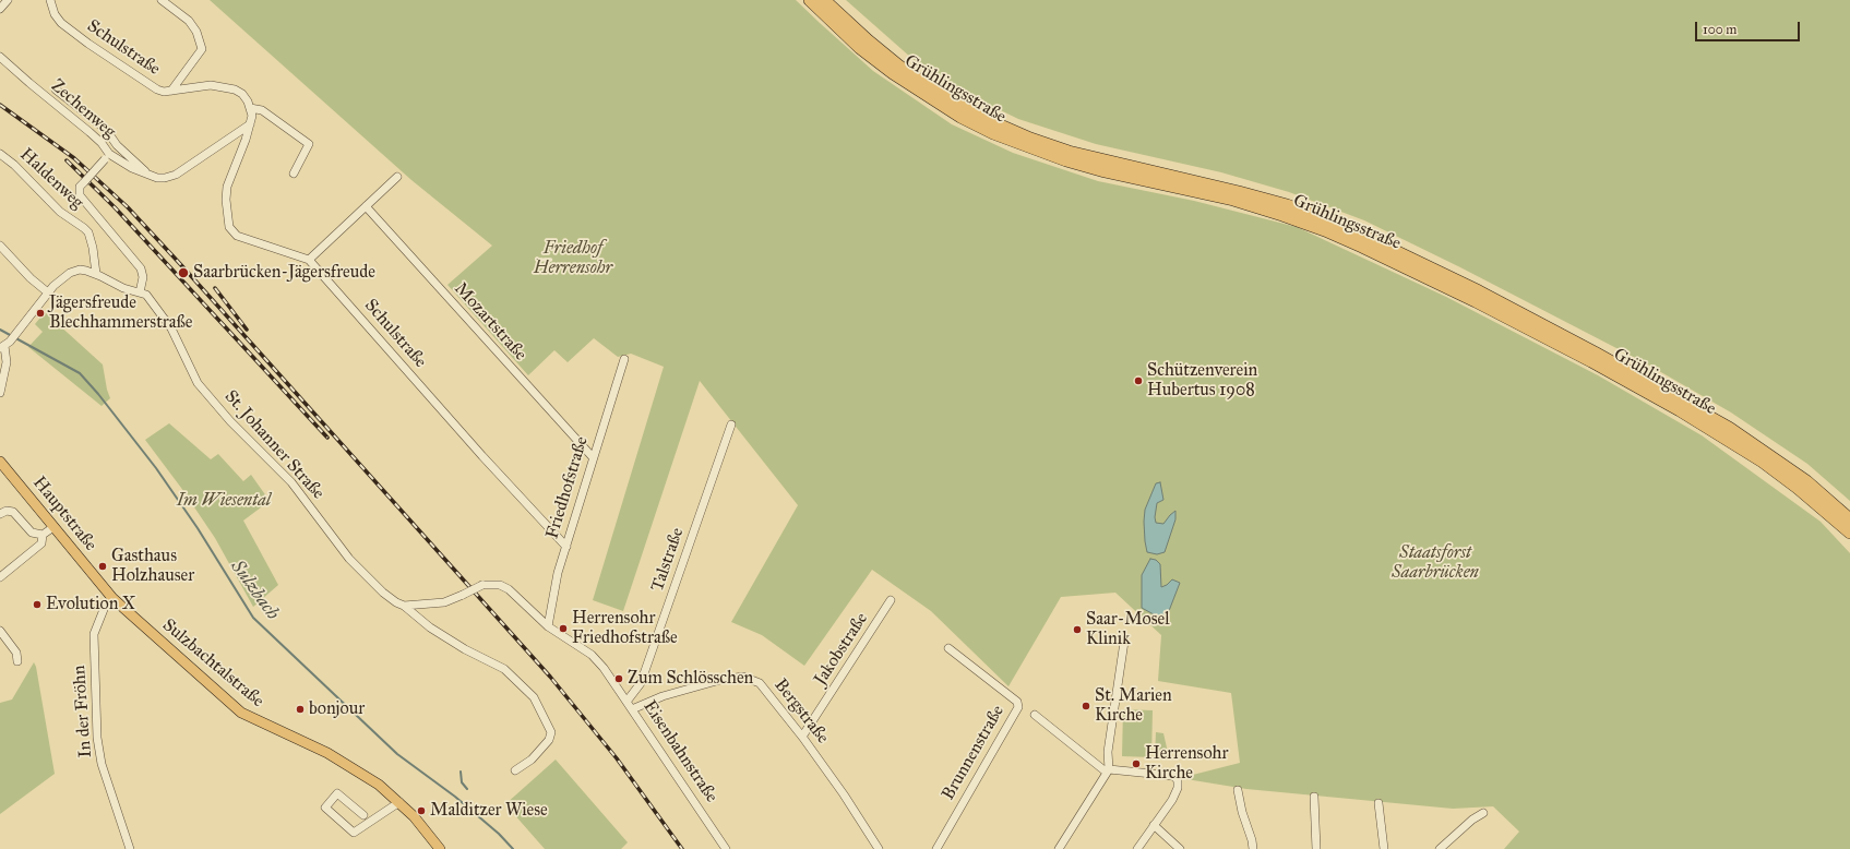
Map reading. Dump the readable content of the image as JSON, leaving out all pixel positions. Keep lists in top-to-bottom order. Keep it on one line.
{"streets":{"highway":["Grühlingsstraße"],"main road":["Hauptstraße","Sulzbachtalstraße"],"street":["Schulstraße","Zechenweg","Haldenweg","Mozartstraße","St. Johanner Straße","Friedhofstraße","Talstraße","Jakobstraße","In der Fröhn","Bergstraße","Eisenbahnstraße","Brunnenstraße"]},"crossings":[["Schulstraße","Friedhofstraße"],["Haldenweg","St. Johanner Straße"],["Mozartstraße","Friedhofstraße"],["St. Johanner Straße","Eisenbahnstraße"],["Friedhofstraße","Eisenbahnstraße"],["Hauptstraße","Sulzbachtalstraße"],["Talstraße","Eisenbahnstraße"],["Jakobstraße","Bergstraße"],["Sulzbachtalstraße","In der Fröhn"],["Bergstraße","Eisenbahnstraße"]],"water":["Sulzbach"],"parks":["Friedhof Herrensohr","Im Wiesental","Staatsforst Saarbrücken"],"places":["Saarbrücken-Jägersfreude","Jägersfreude Blechhammerstraße","Schützenverein Hubertus 1908","Gasthaus Holzhauser","Evolution X","Herrensohr Friedhofstraße","Saar-Mosel Klinik","Zum Schlösschen","St. Marien Kirche","bonjour","Herrensohr Kirche","Malditzer Wiese"],"scale_bar":"100 m"}
